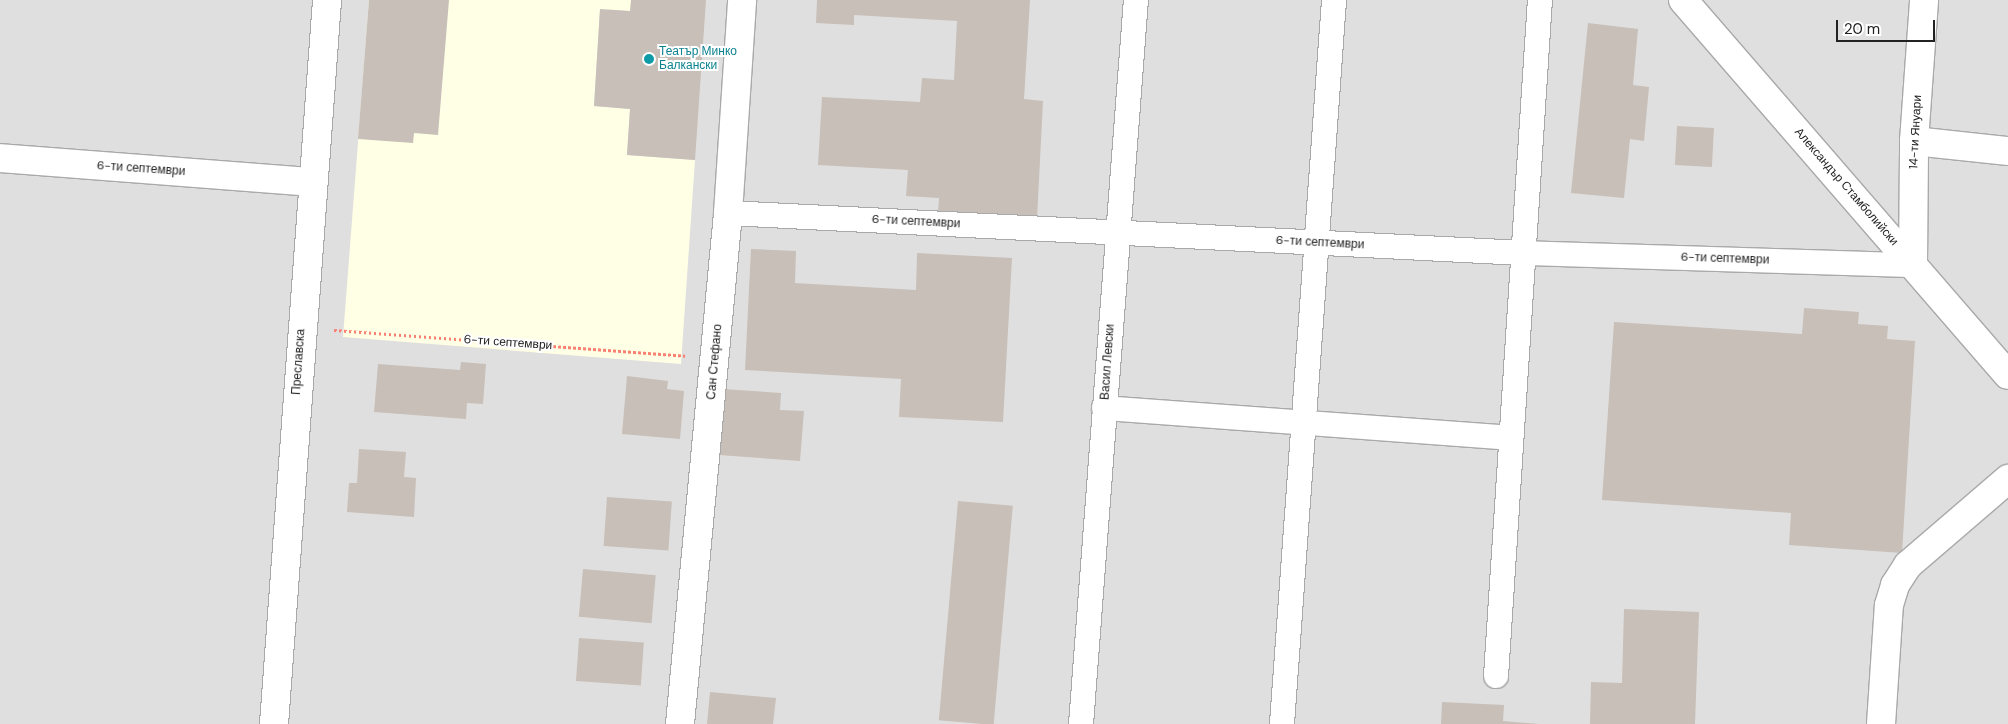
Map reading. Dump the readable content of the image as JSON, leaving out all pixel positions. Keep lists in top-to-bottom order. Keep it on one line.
{"streets":{"street":["14-ти Януари","6-ти септември","Александър Стамболийски","Преславска","Сан Стефано","Васил Левски"]},"crossings":[["14-ти Януари","6-ти септември"],["14-ти Януари","Александър Стамболийски"],["6-ти септември","Александър Стамболийски"],["6-ти септември","Преславска"],["6-ти септември","Сан Стефано"],["6-ти септември","Васил Левски"]],"places":["Театър Минко Балкански"],"scale_bar":"20 m"}
